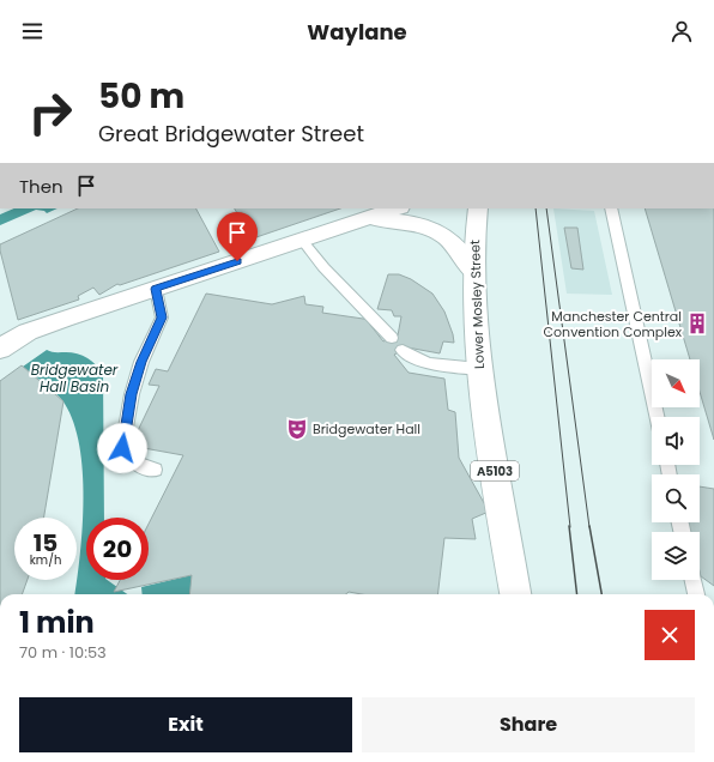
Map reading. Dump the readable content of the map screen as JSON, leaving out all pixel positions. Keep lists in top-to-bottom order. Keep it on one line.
{"streets":{"street":["Lower Mosley Street","A5103"]},"water":["Bridgewater Hall Basin"],"places":{"building":["Manchester Central Convention Complex"],"theatre":["Bridgewater Hall"]},"north":"bottom right","page":{"header":"Waylane","turn":["50 m","Great Bridgewater Street"],"then":"Then","speed":"15 km/h","limit":"20","heading":["1 min","70 m · 10:53"],"buttons":["Exit","Share"]}}
